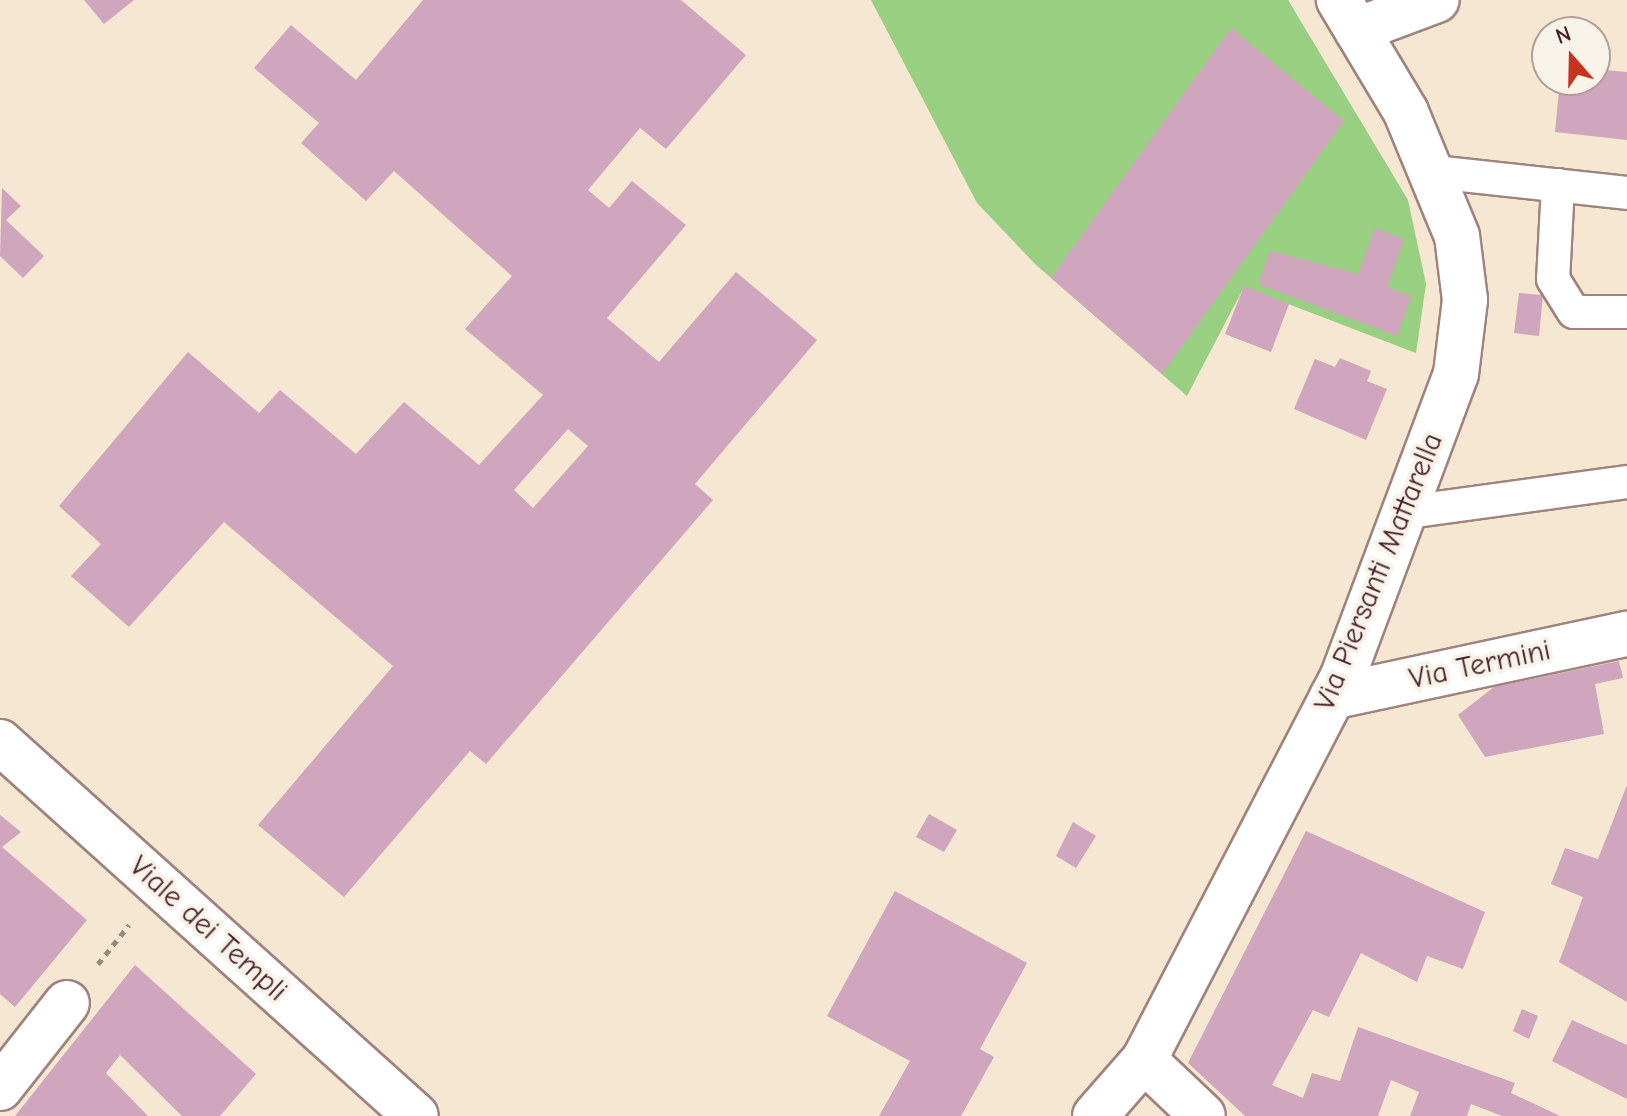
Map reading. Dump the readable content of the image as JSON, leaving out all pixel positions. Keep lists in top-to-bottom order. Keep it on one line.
{"streets":{"street":["Via Piersanti Mattarella","Via Termini","Viale dei Templi"]},"crossings":[["Via Piersanti Mattarella","Via Termini"]],"north":"top"}
